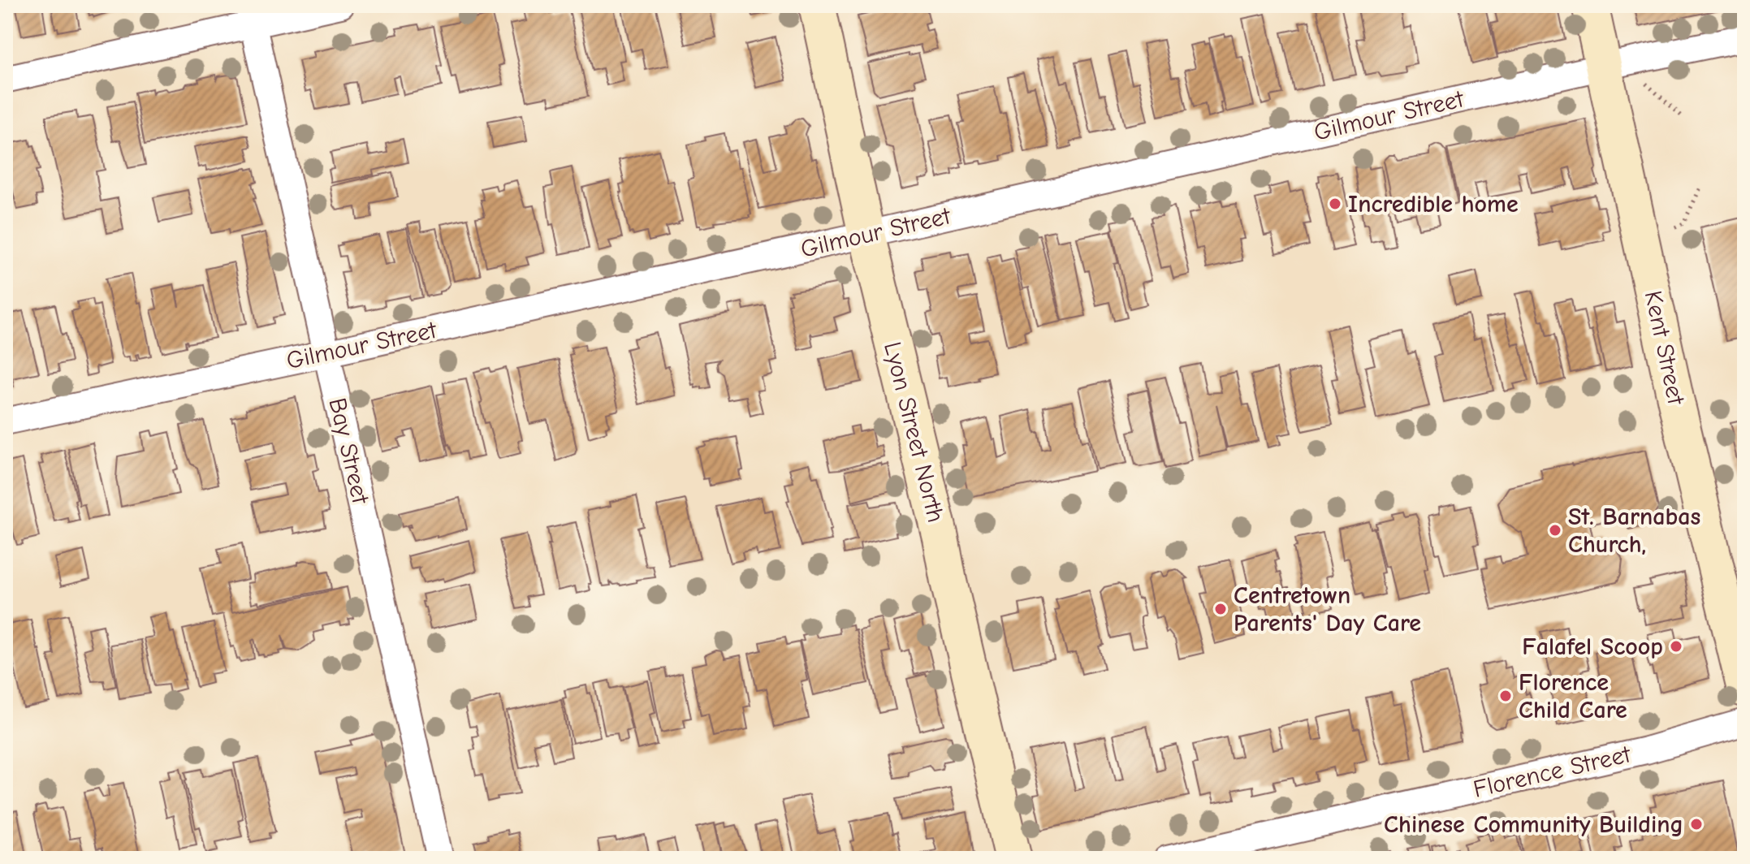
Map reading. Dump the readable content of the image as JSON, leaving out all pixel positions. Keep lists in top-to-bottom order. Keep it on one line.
{"streets":{"main road":["Kent Street","Lyon Street North"],"street":["Gilmour Street","Bay Street","Florence Street"]},"crossings":[["Gilmour Street","Kent Street"],["Gilmour Street","Lyon Street North"],["Gilmour Street","Bay Street"]],"places":["Incredible home","St. Barnabas Church,","Centretown Parents' Day Care","Falafel Scoop","Florence Child Care","Chinese Community Building"]}
